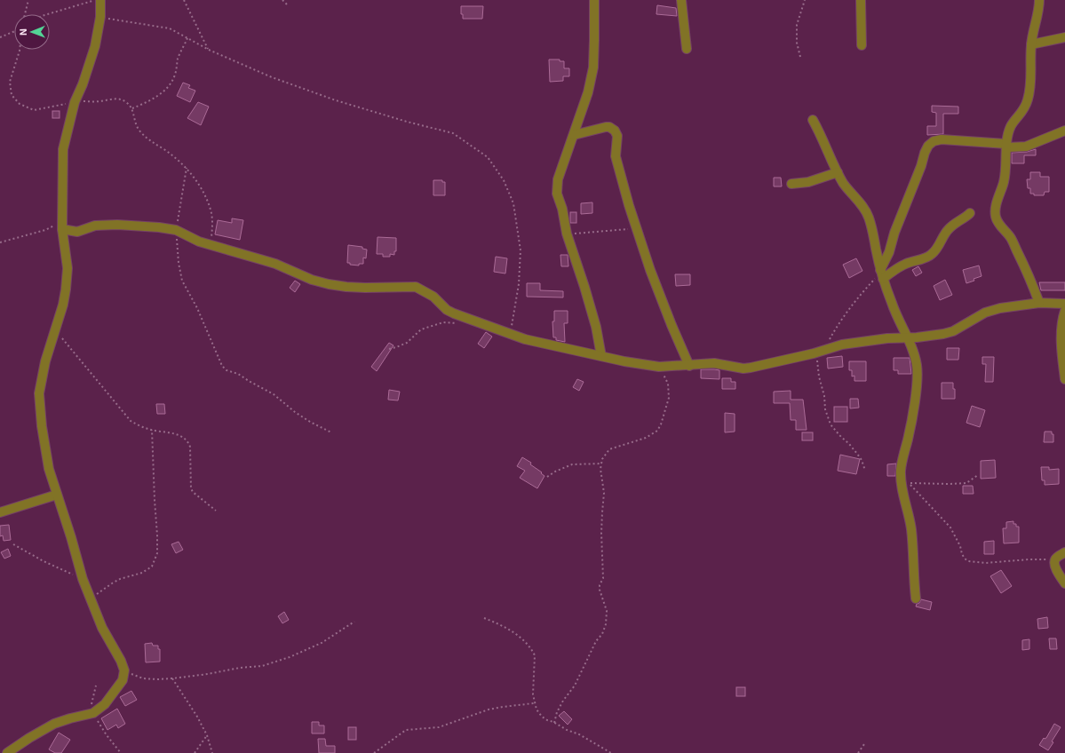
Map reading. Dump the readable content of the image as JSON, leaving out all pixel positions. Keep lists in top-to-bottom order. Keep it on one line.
{"north":"left"}
